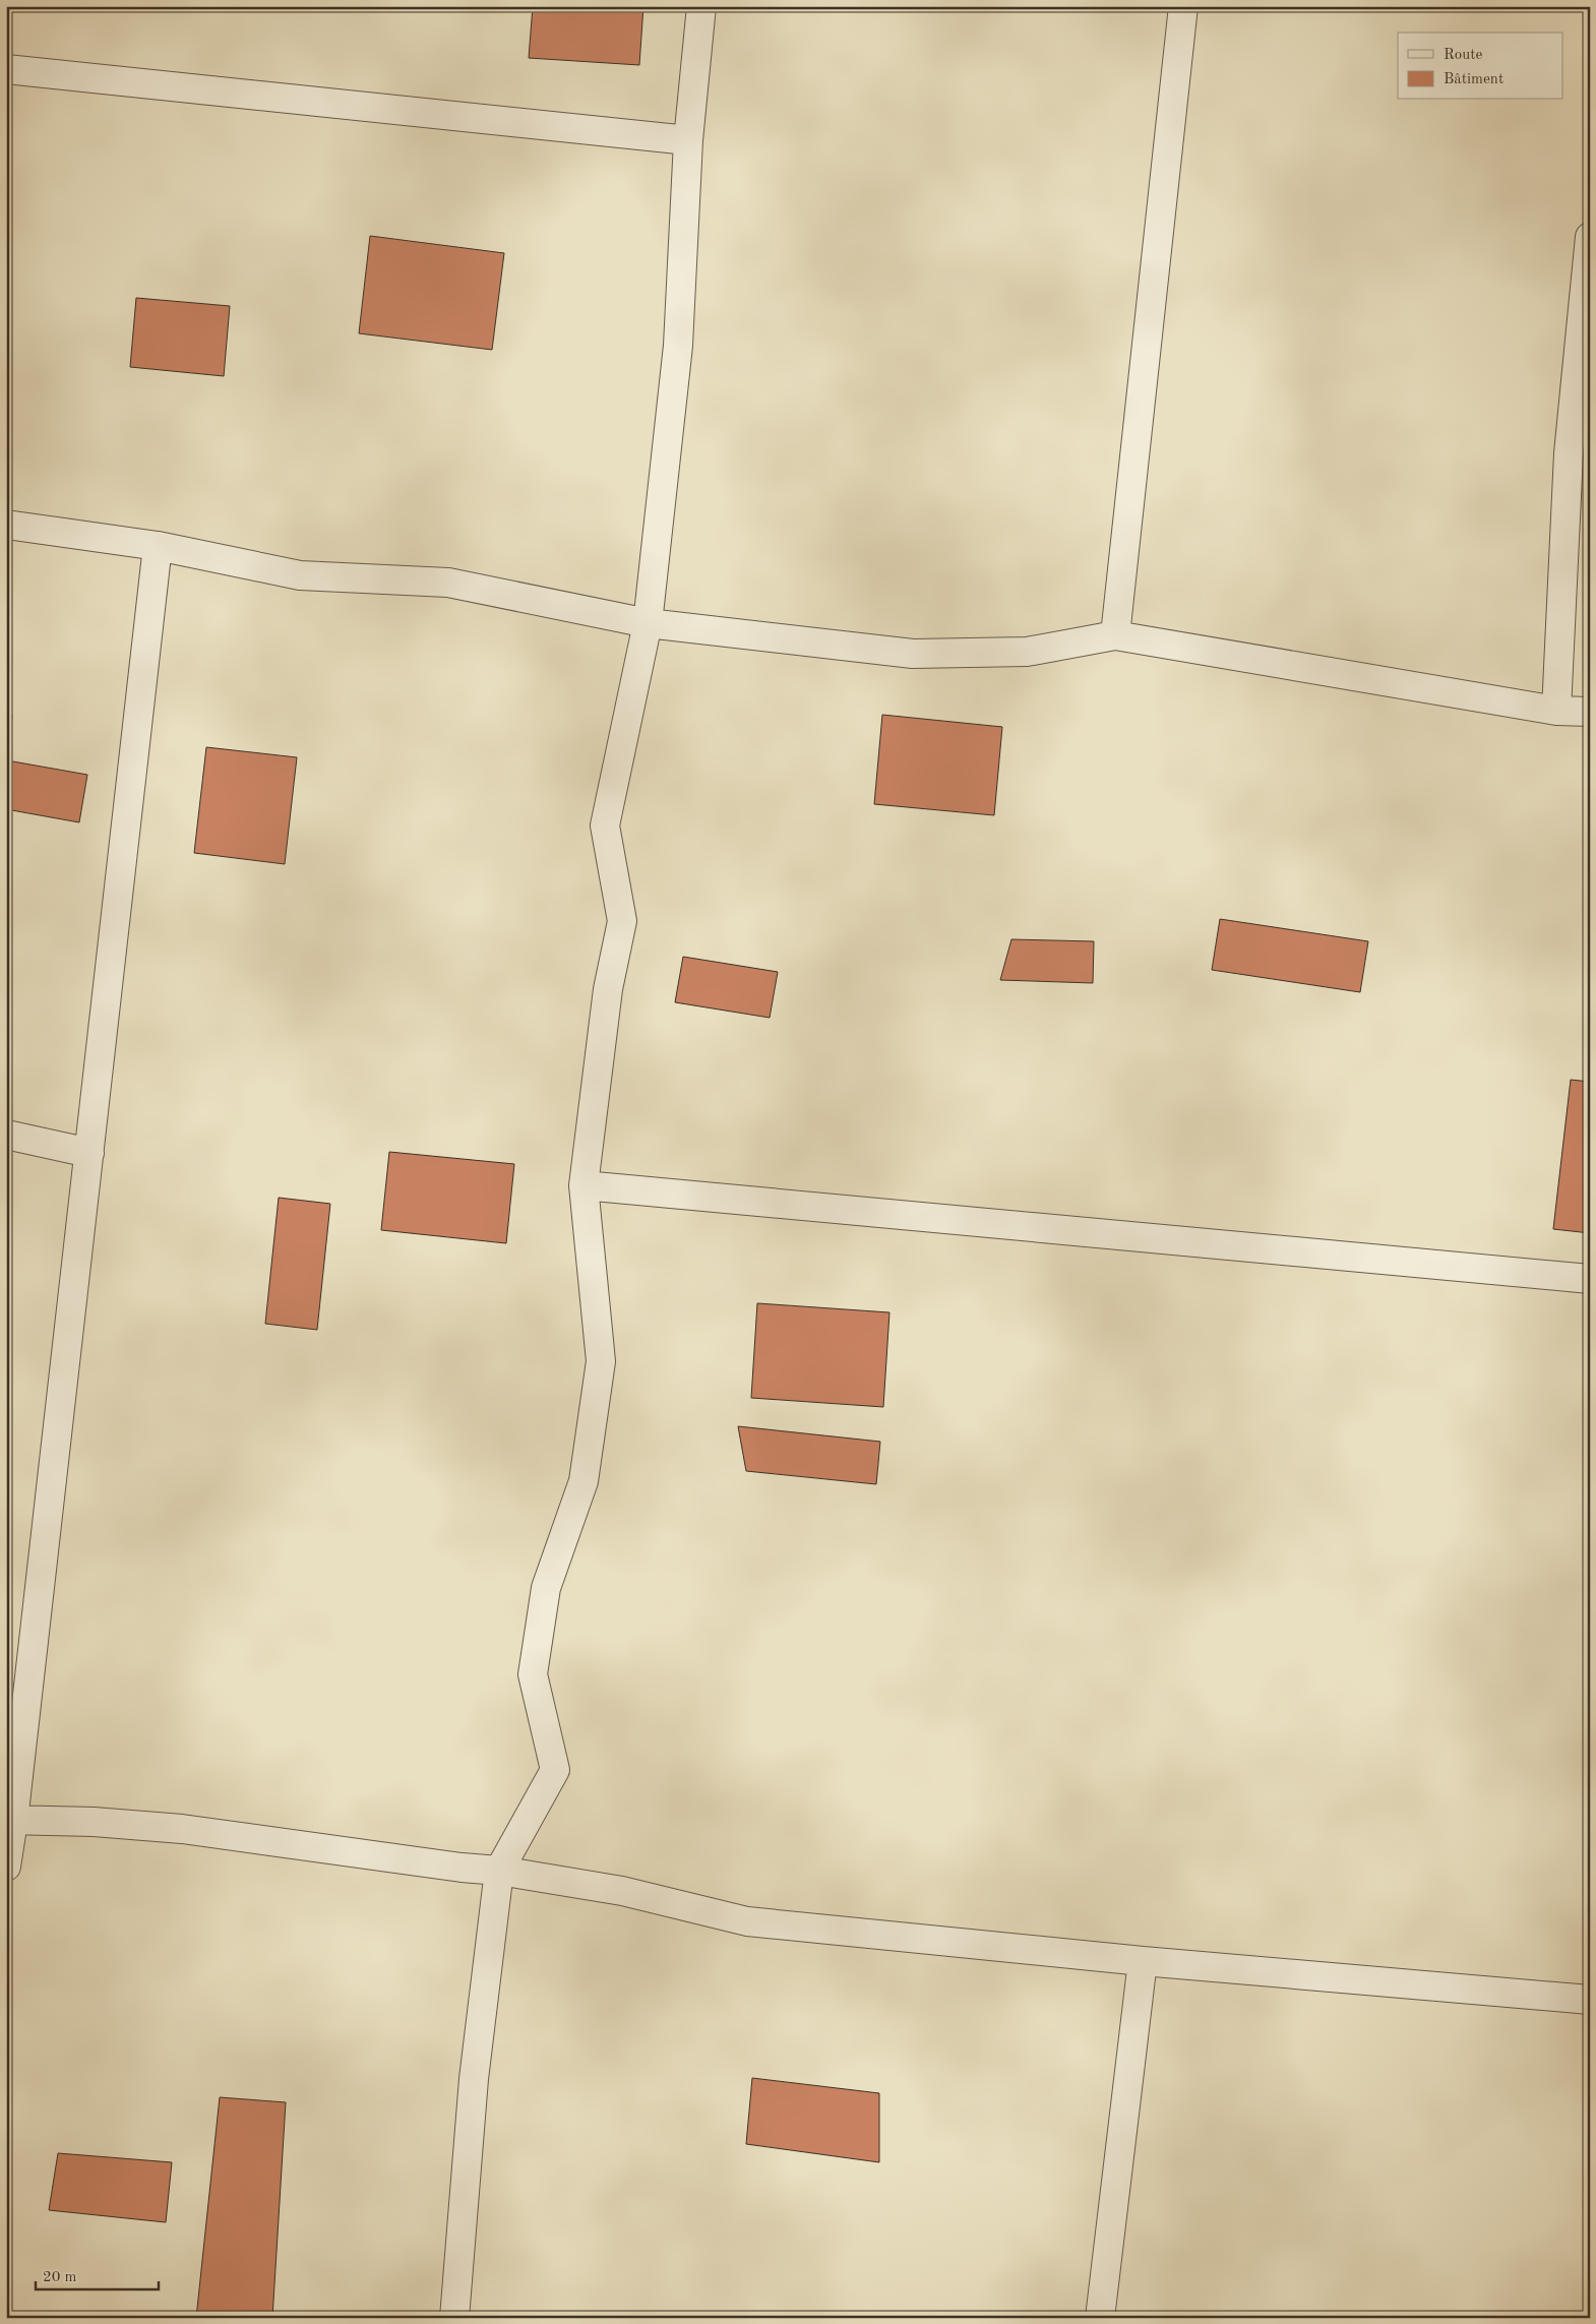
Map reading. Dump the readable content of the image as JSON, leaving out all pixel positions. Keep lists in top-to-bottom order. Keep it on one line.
{"legend":["Route","Bâtiment"],"scale_bar":"20 m"}
